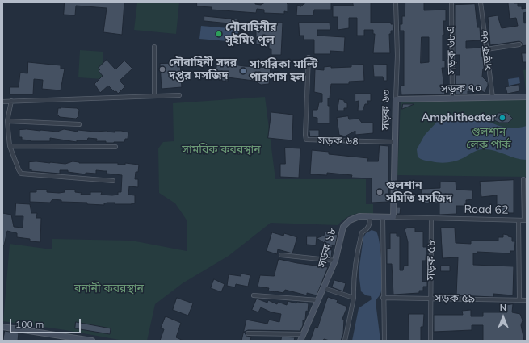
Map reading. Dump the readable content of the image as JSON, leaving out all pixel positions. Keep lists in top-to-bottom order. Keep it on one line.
{"streets":{"street":["সড়ক ৬৮এ","সড়ক ৬৮","সড়ক ৭০","সড়ক ৬৩","সড়ক ৬৪","Road 62","সড়ক ১৮","সড়ক ৫৮","সড়ক ৫৯"]},"crossings":[["সড়ক ৬৮এ","সড়ক ৭০"],["সড়ক ৬৮","সড়ক ৭০"],["সড়ক ৭০","সড়ক ৬৩"],["সড়ক ৬৩","সড়ক ৬৪"],["সড়ক ৬৩","Road 62"],["Road 62","সড়ক ১৮"],["Road 62","সড়ক ৫৮"],["সড়ক ৫৮","সড়ক ৫৯"]],"parks":["গুলশান লেক পার্ক","সামরিক কবরস্থান","বনানী কবরস্থান"],"places":["নৌবাহিনীর সুইমিং পুল","নৌবাহিনী সদর দপ্তর মসজিদ","সাগরিকা মাল্টি পারপাস হল","Amphitheater","গুলশান সমিতি মসজিদ"],"scale_bar":"100 m","north":"top"}
